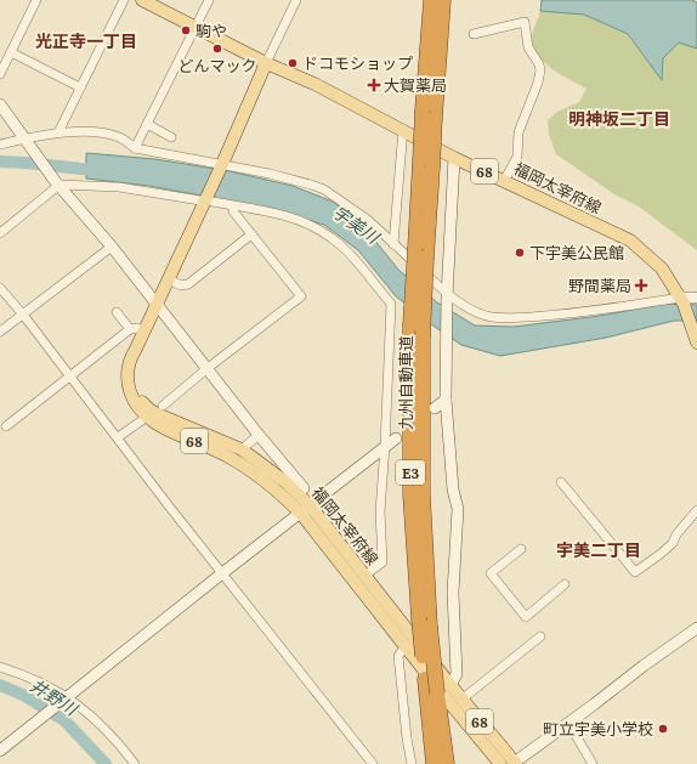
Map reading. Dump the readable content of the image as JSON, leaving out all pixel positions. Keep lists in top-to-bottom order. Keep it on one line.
{"streets":{"highway":["九州自動車道","E3"],"main road":["68","福岡太宰府線"]},"crossings":[["68","福岡太宰府線"]],"districts":["光正寺一丁目","明神坂二丁目","宇美二丁目"],"water":["宇美川","井野川"],"places":{"other":["駒や","どんマック","ドコモショップ","下宇美公民館","町立宇美小学校"],"health":["大賀薬局","野間薬局"]}}
